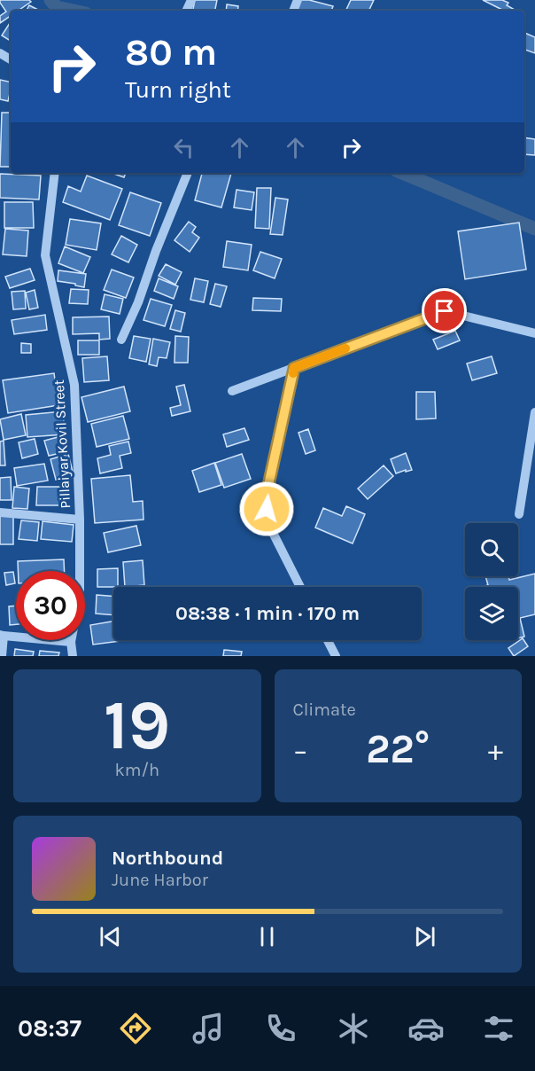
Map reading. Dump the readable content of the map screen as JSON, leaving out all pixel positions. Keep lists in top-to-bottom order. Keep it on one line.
{"streets":{"street":["Pillaiyar Kovil Street"]},"page":{"turn":["80 m","Turn right"],"limit":"30","trip":"08:38 · 1 min · 170 m","tile":[["19","km/h"],"Climate"],"heat":["−","22°","+"],"song":["Northbound","June Harbor"],"tabs":"08:37"}}
